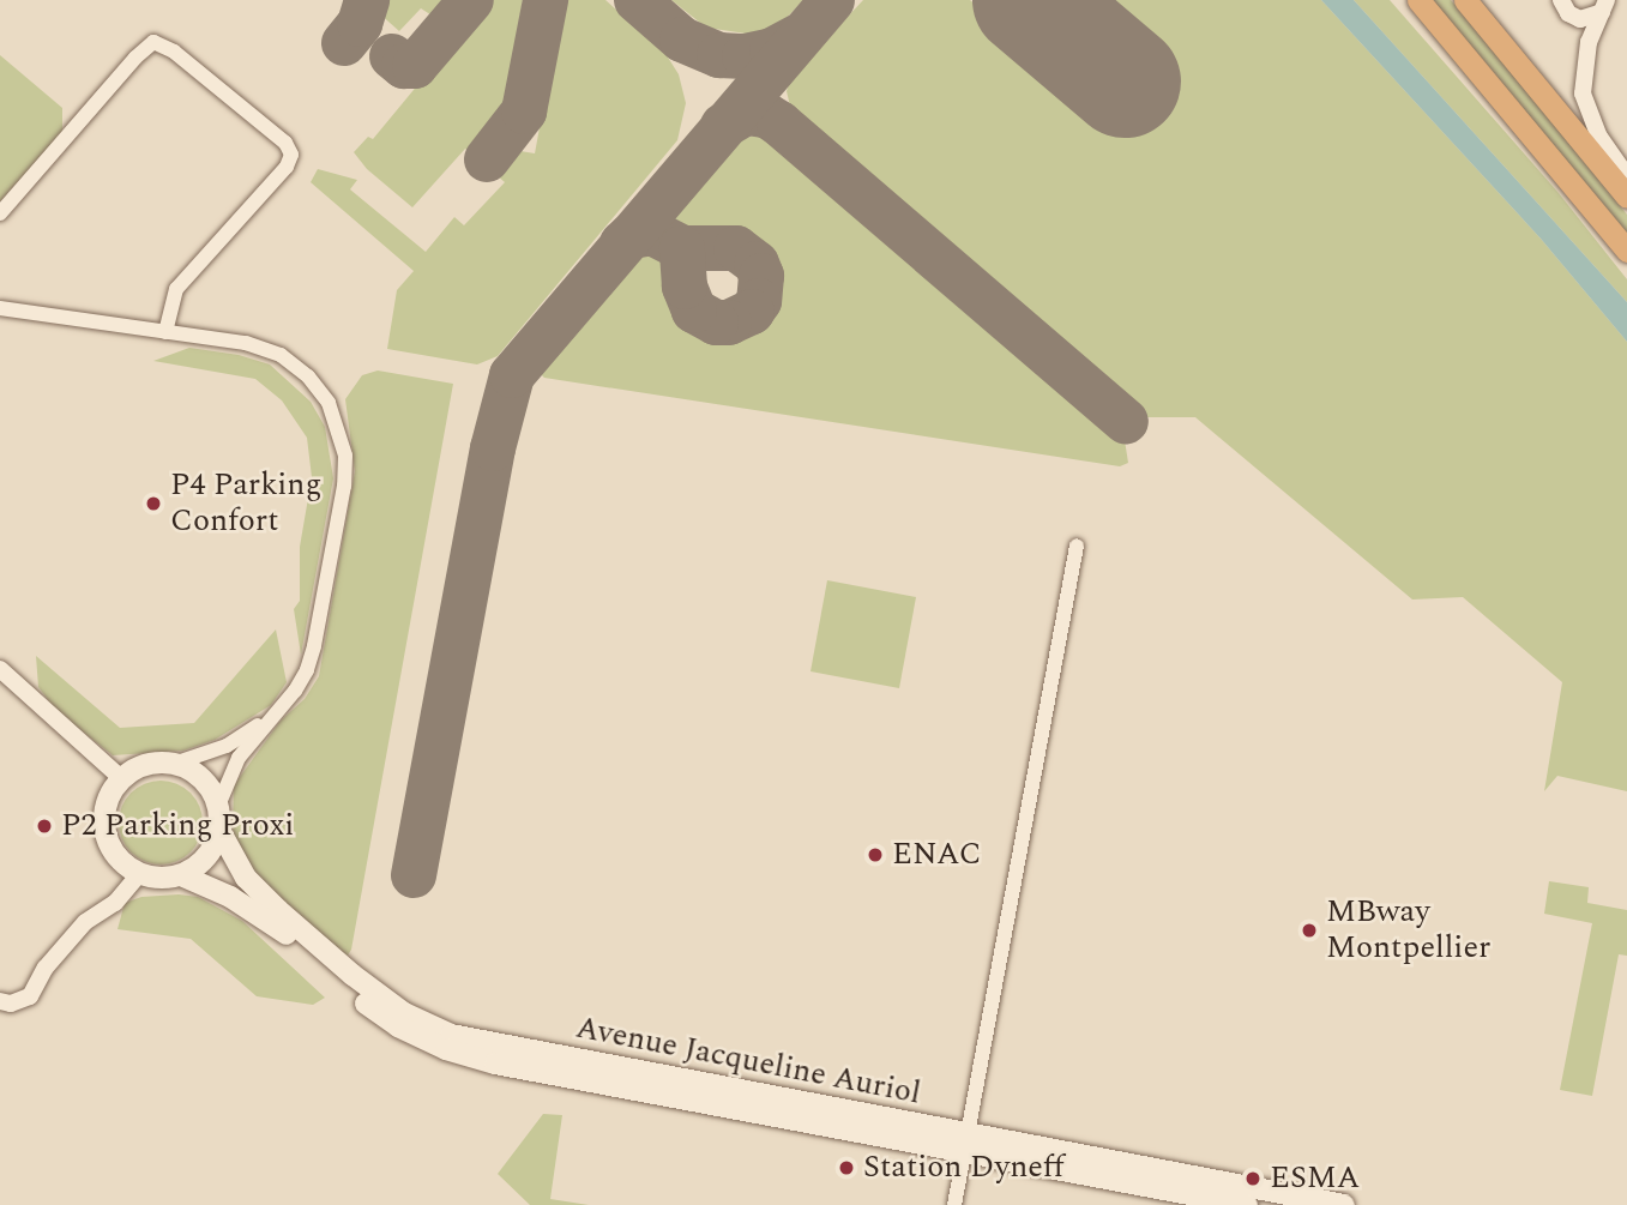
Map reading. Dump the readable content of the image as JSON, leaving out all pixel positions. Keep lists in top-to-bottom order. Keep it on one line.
{"streets":{"main road":["Avenue Jacqueline Auriol"]},"places":["P4 Parking Confort","P2 Parking Proxi","ENAC","MBway Montpellier","Station Dyneff","ESMA"]}
